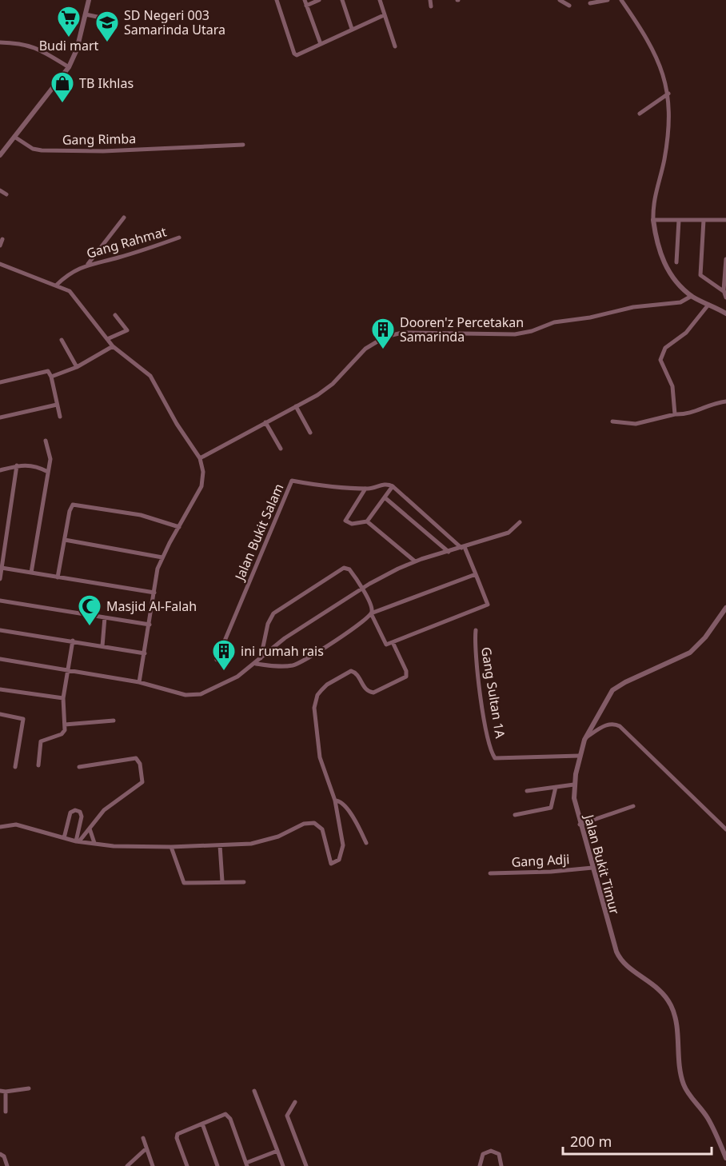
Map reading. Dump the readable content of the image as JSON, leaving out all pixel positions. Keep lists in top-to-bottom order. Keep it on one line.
{"streets":{"street":["Gang Rimba","Gang Rahmat","Jalan Bukit Salam","Gang Sultan 1A","Gang Adji","Jalan Bukit Timur"]},"crossings":[["Gang Sultan 1A","Jalan Bukit Timur"],["Gang Adji","Jalan Bukit Timur"]],"places":{"supermarket":["Budi mart"],"school or university":["SD Negeri 003 Samarinda Utara"],"shop":["TB Ikhlas"],"building":["Dooren'z Percetakan Samarinda","ini rumah rais"],"mosque":["Masjid Al-Falah"]},"scale_bar":"200 m"}
